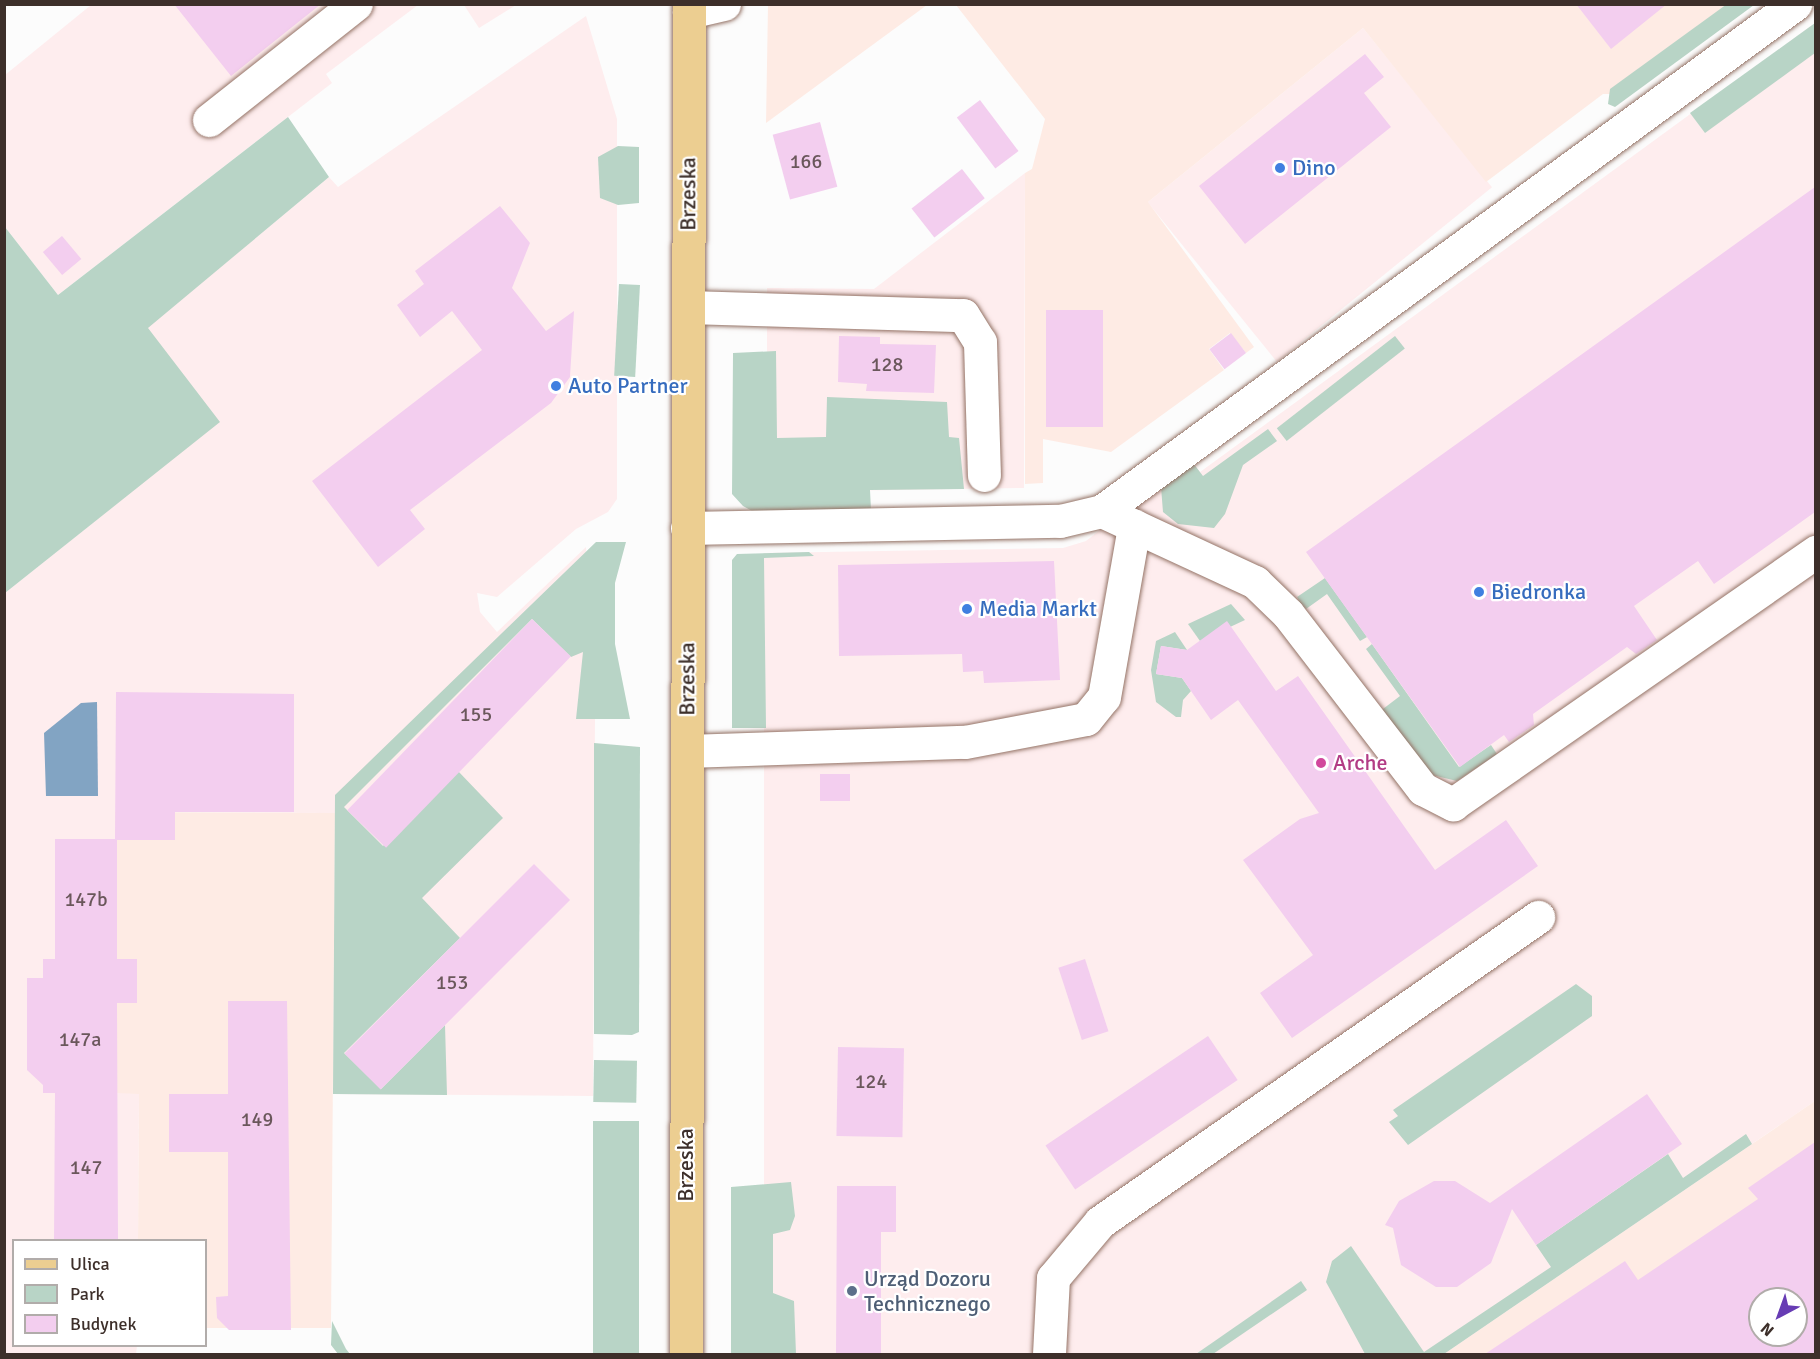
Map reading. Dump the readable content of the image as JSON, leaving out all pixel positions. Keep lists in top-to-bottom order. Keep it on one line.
{"streets":{"main road":["Brzeska"]},"places":["Dino","Auto Partner","Biedronka","Media Markt","Arche","Urząd Dozoru Technicznego"],"house_numbers":["166","128","155","147b","153","147a","124","149","147"],"legend":["Ulica","Park","Budynek"],"north":"bottom left"}
